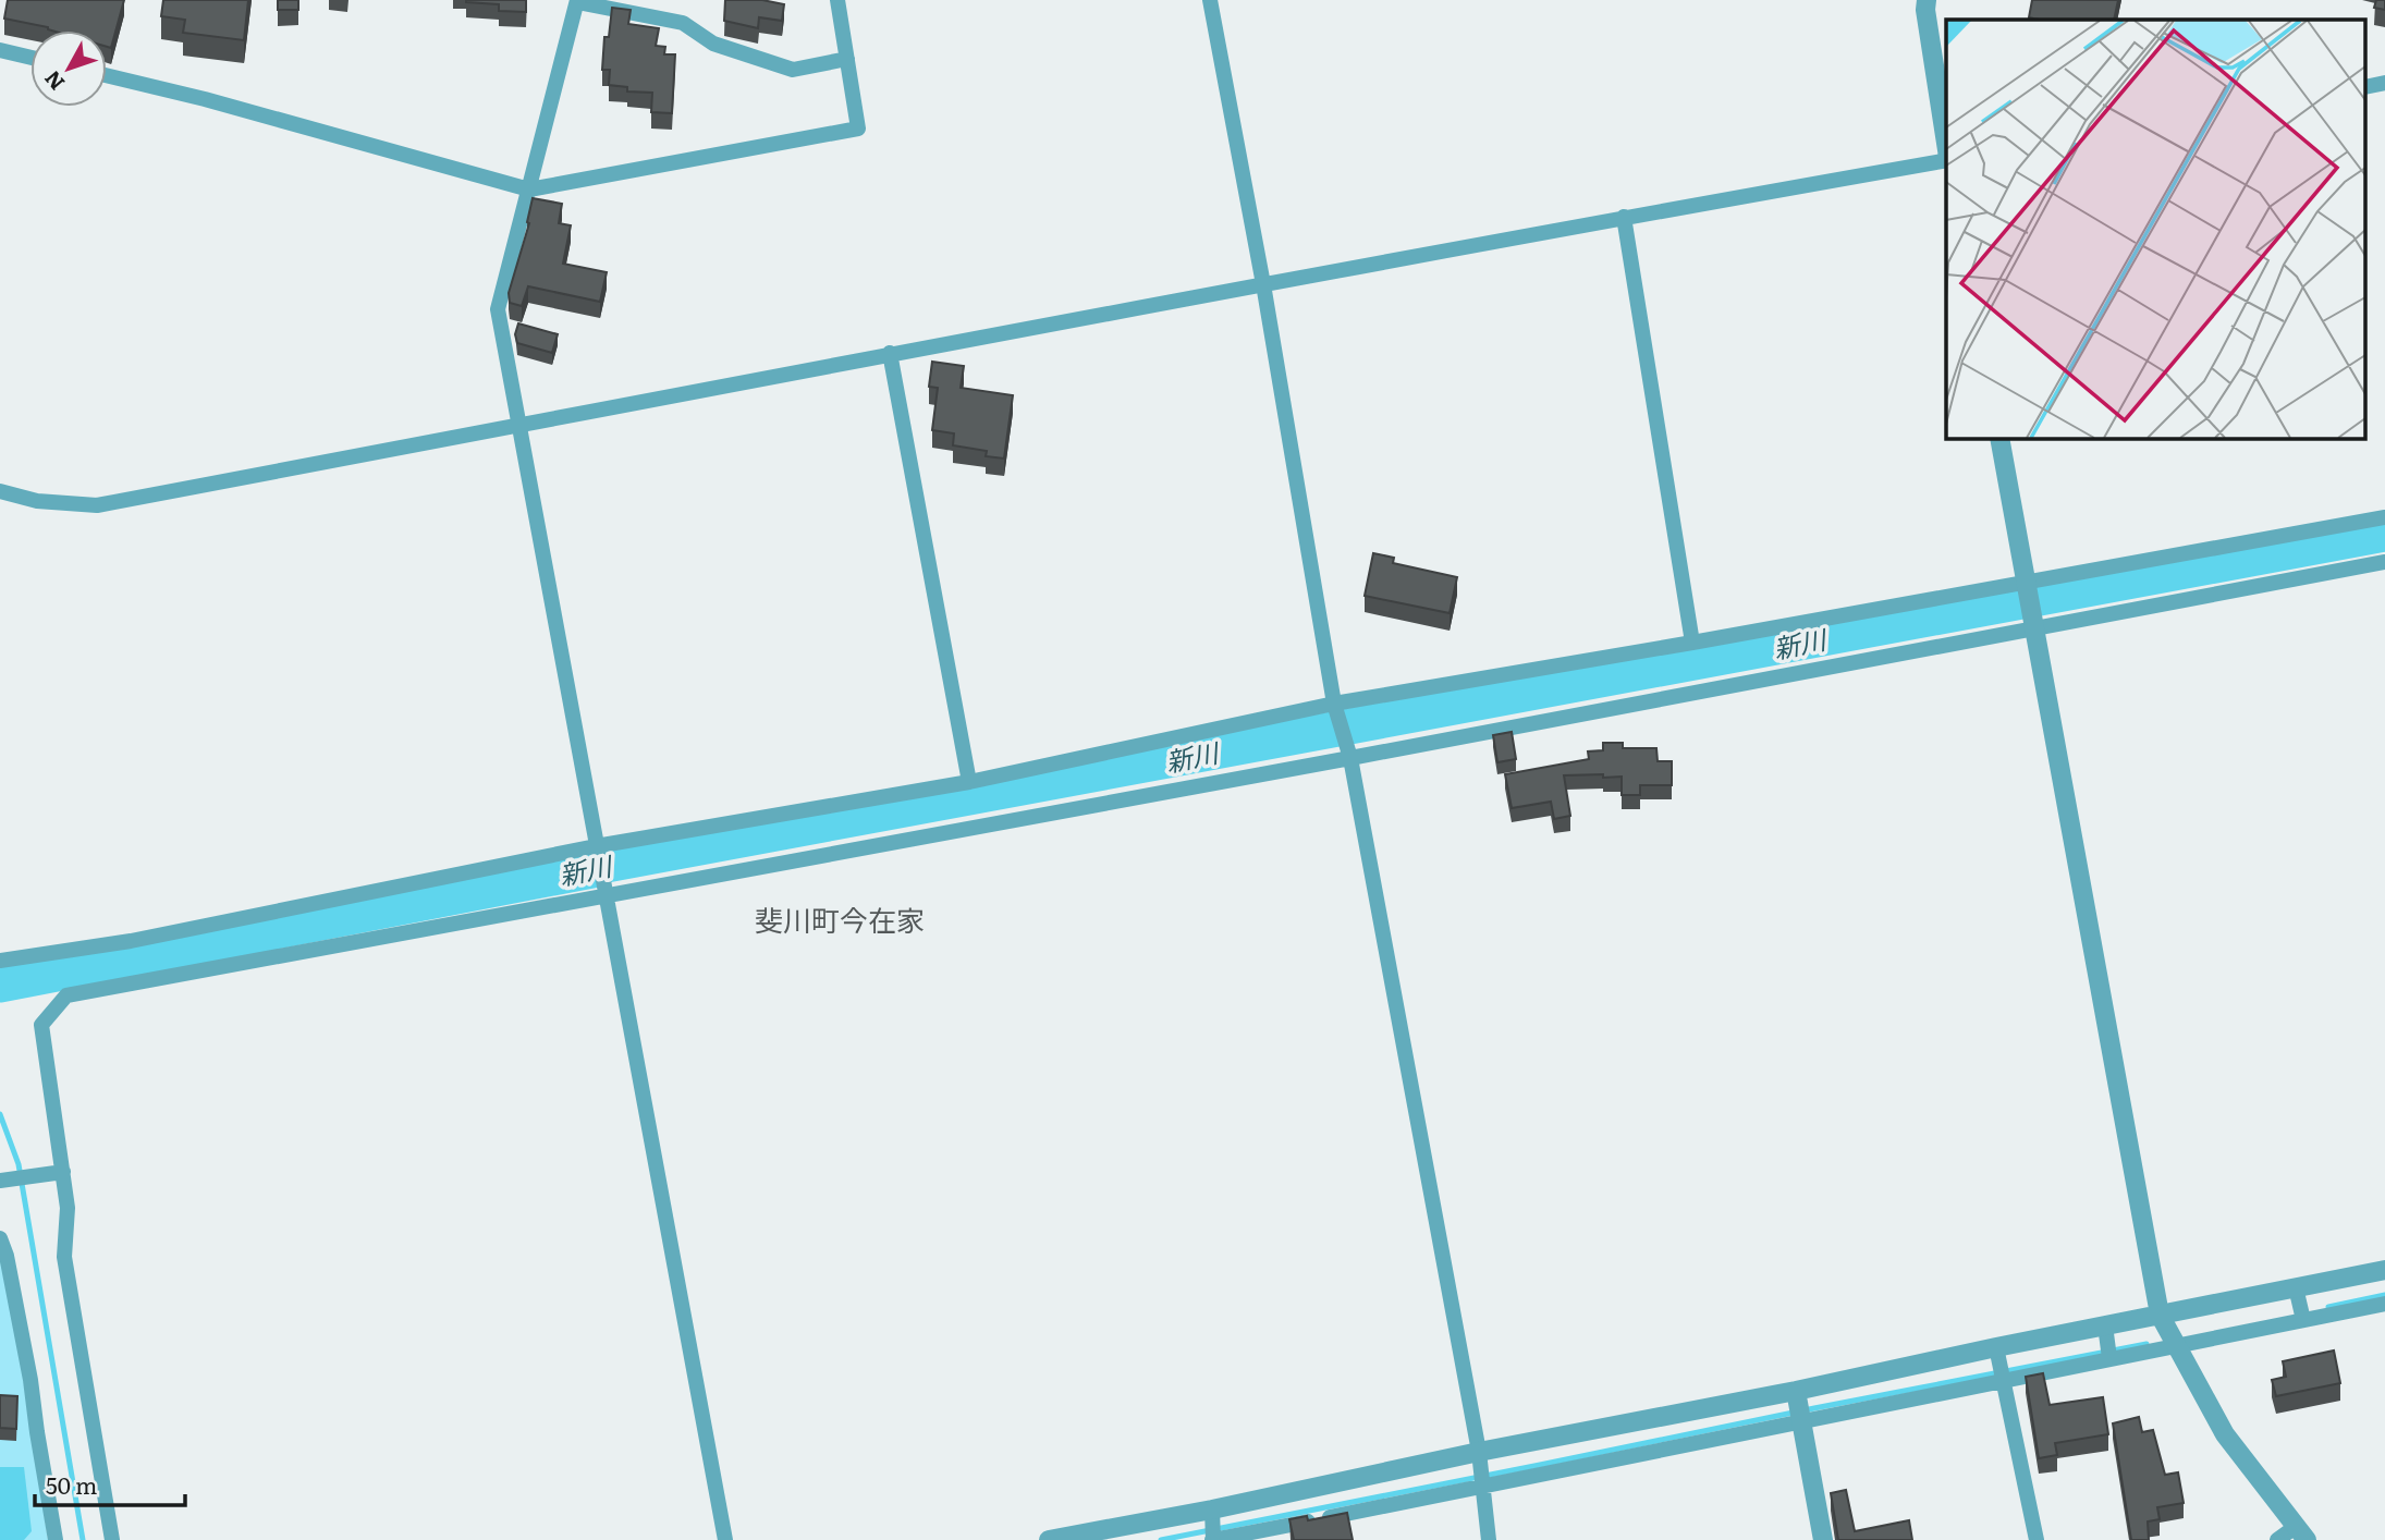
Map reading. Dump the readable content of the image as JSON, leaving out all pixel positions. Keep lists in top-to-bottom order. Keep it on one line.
{"districts":["斐川町今在家"],"water":["新川"],"scale_bar":"50 m","north":"bottom left"}
